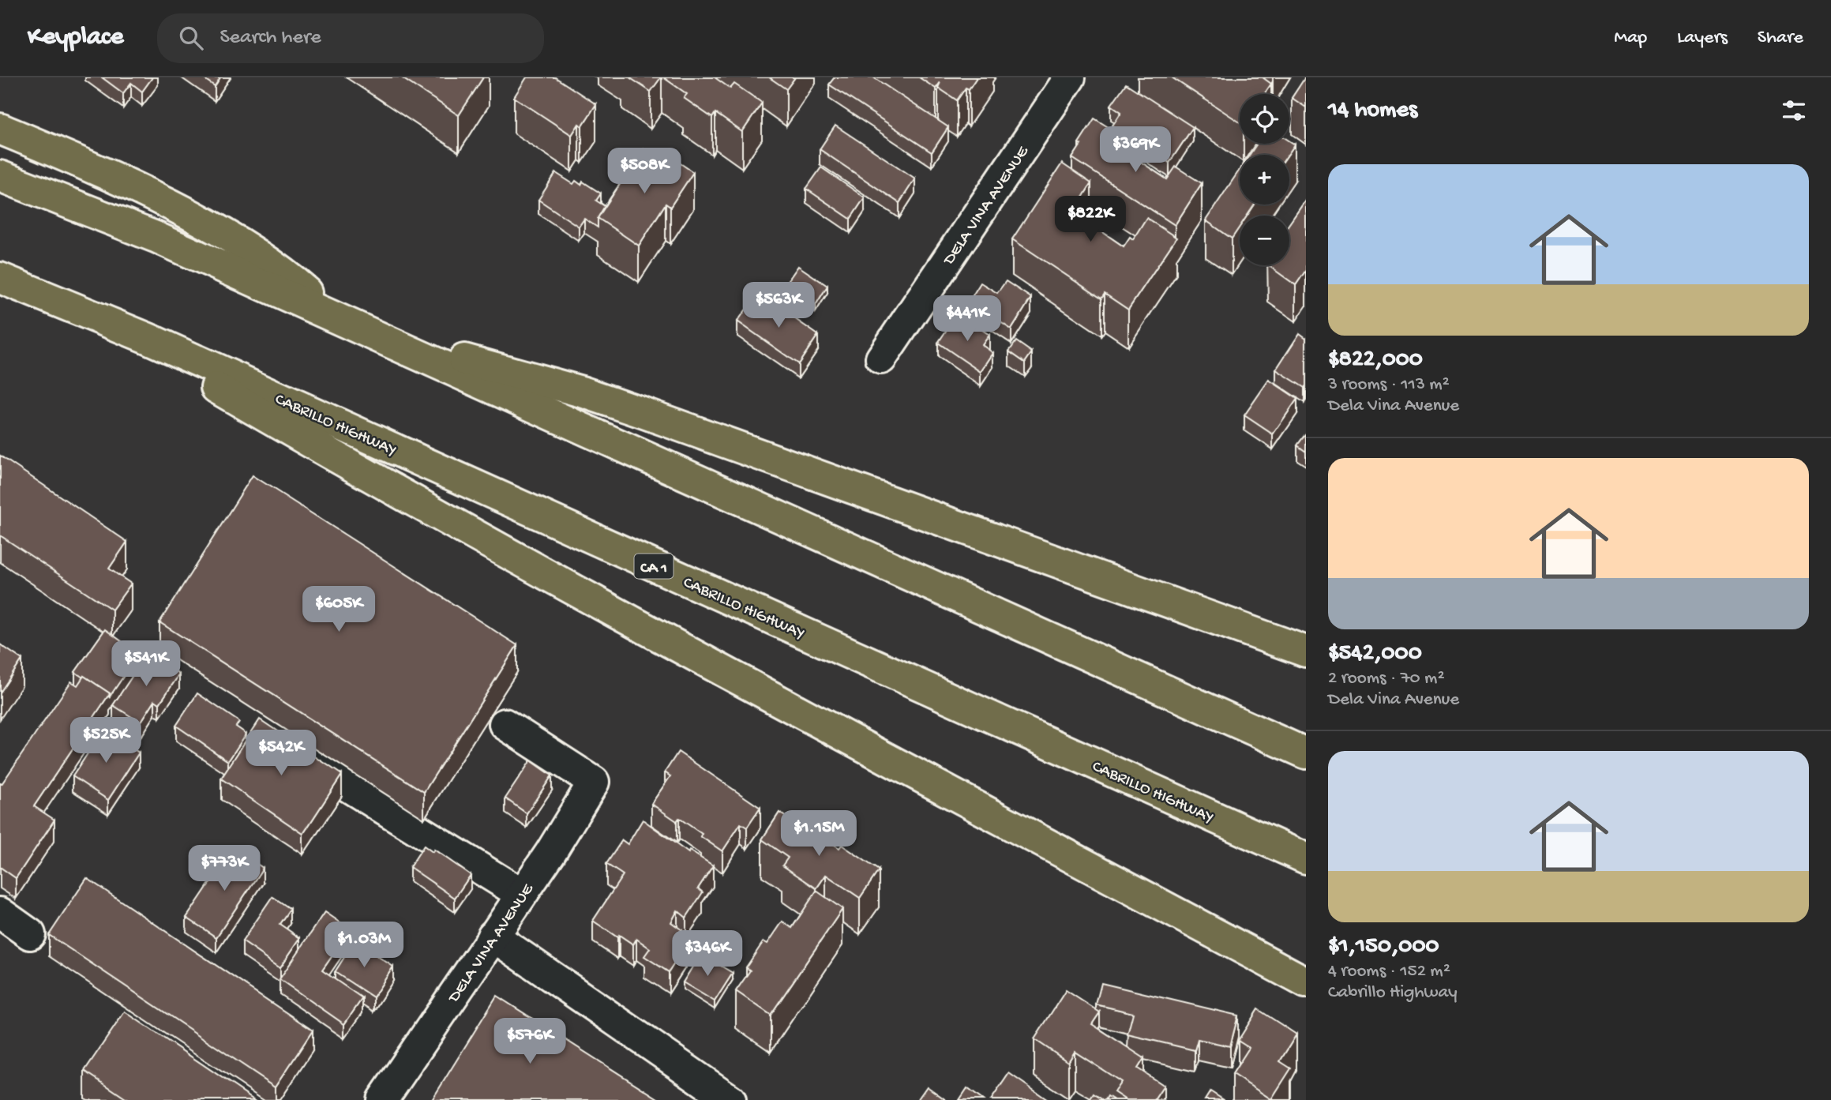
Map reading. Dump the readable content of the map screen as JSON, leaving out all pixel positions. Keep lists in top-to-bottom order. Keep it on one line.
{"streets":{"highway":["CABRILLO HIGHWAY","CA 1"],"street":["DELA VINA AVENUE"]},"page":{"header":"Keyplace","search":"Search here","nav":["Map","Layers","Share"],"heading":"14 homes","map_buttons":["+","−"],"price":["$369K","$508K","$822K","$563K","$441K","$605K","$541K","$525K","$542K","$1.15M","$773K","$1.03M","$346K","$576K"],"list":[{"name":"$822,000","note":"3 rooms · 113 m² · Dela Vina Avenue"},{"name":"$542,000","note":"2 rooms · 70 m² · Dela Vina Avenue"},{"name":"$1,150,000","note":"4 rooms · 152 m² · Cabrillo Highway"}]}}
